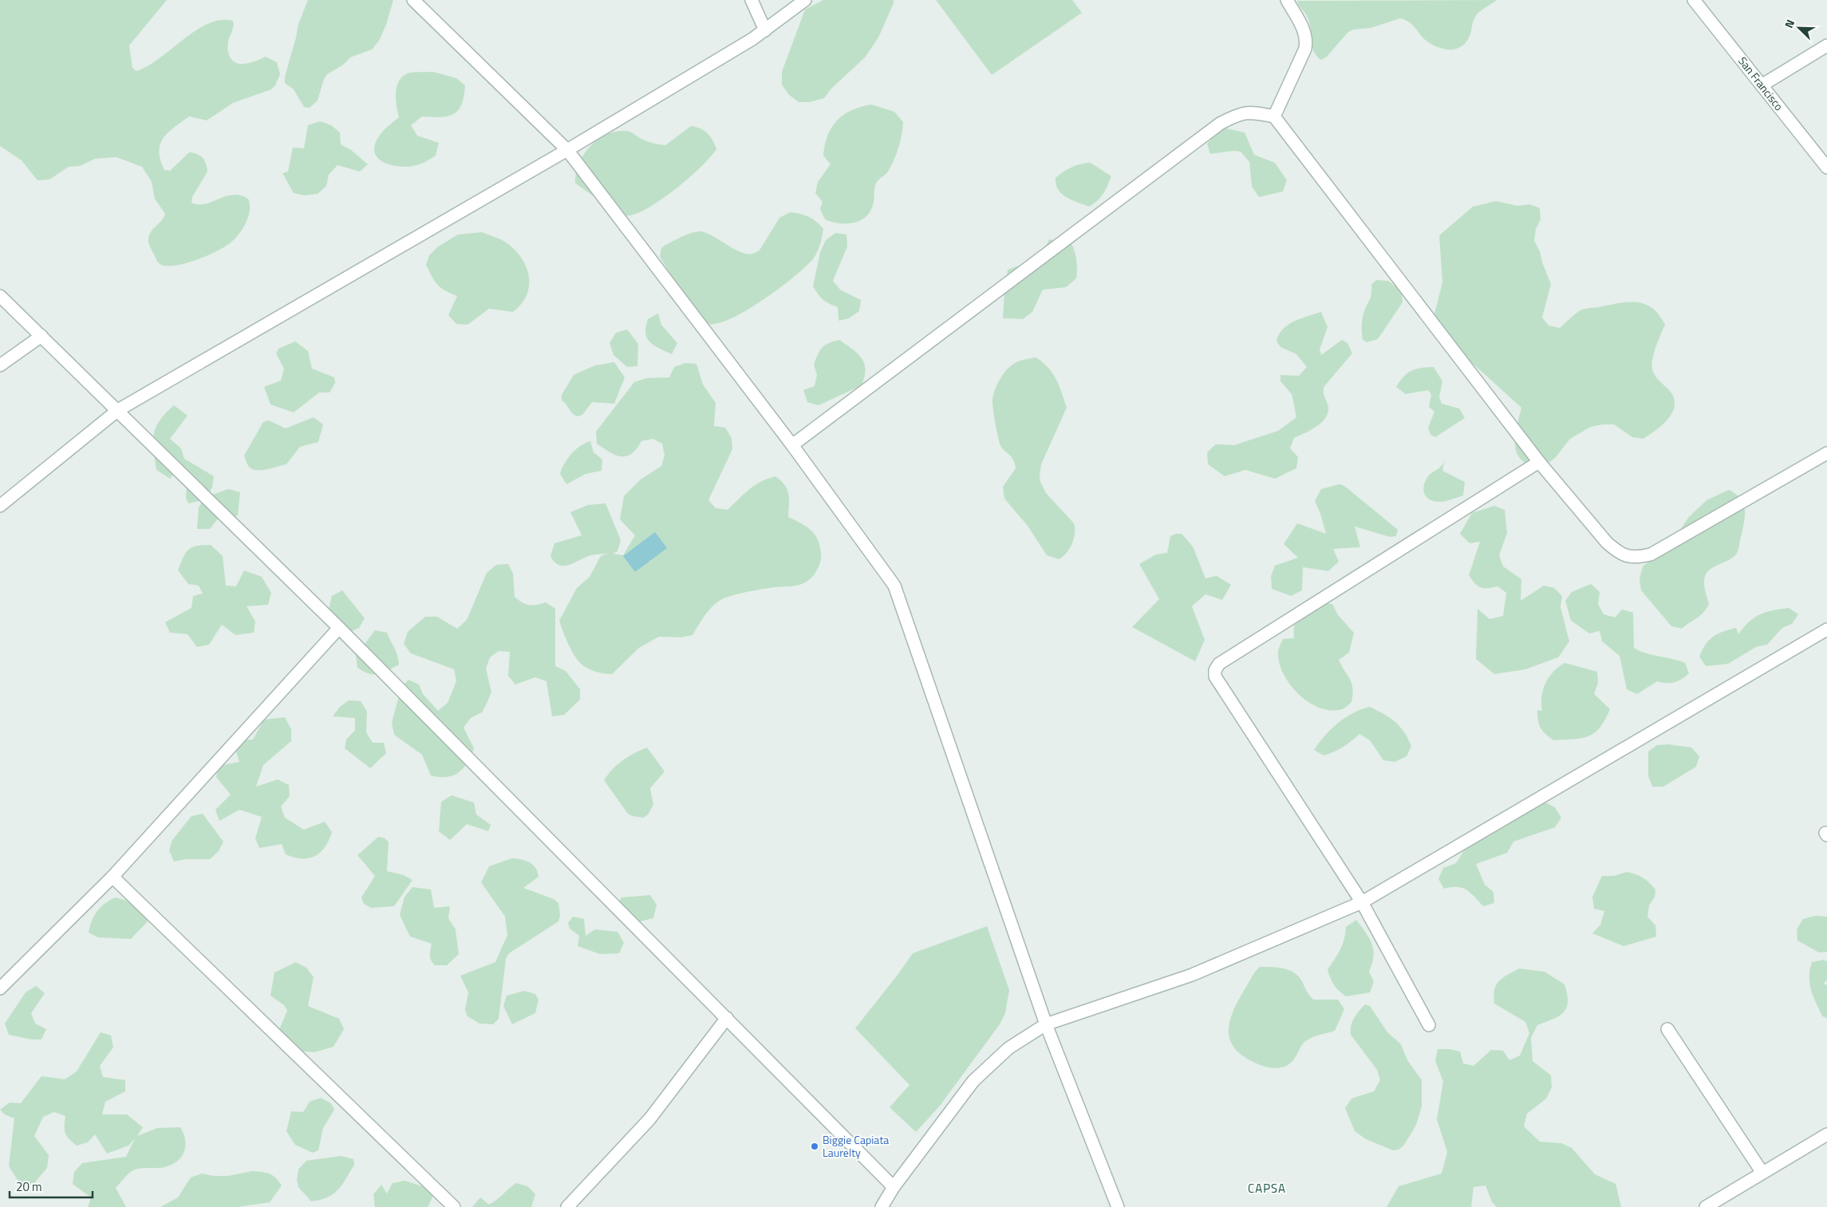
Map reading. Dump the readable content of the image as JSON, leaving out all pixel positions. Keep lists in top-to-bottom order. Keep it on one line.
{"streets":{"street":["San Francisco"]},"districts":["CAPSA"],"places":["Biggie Capiata Laurelty"],"scale_bar":"20 m","north":"top left"}
